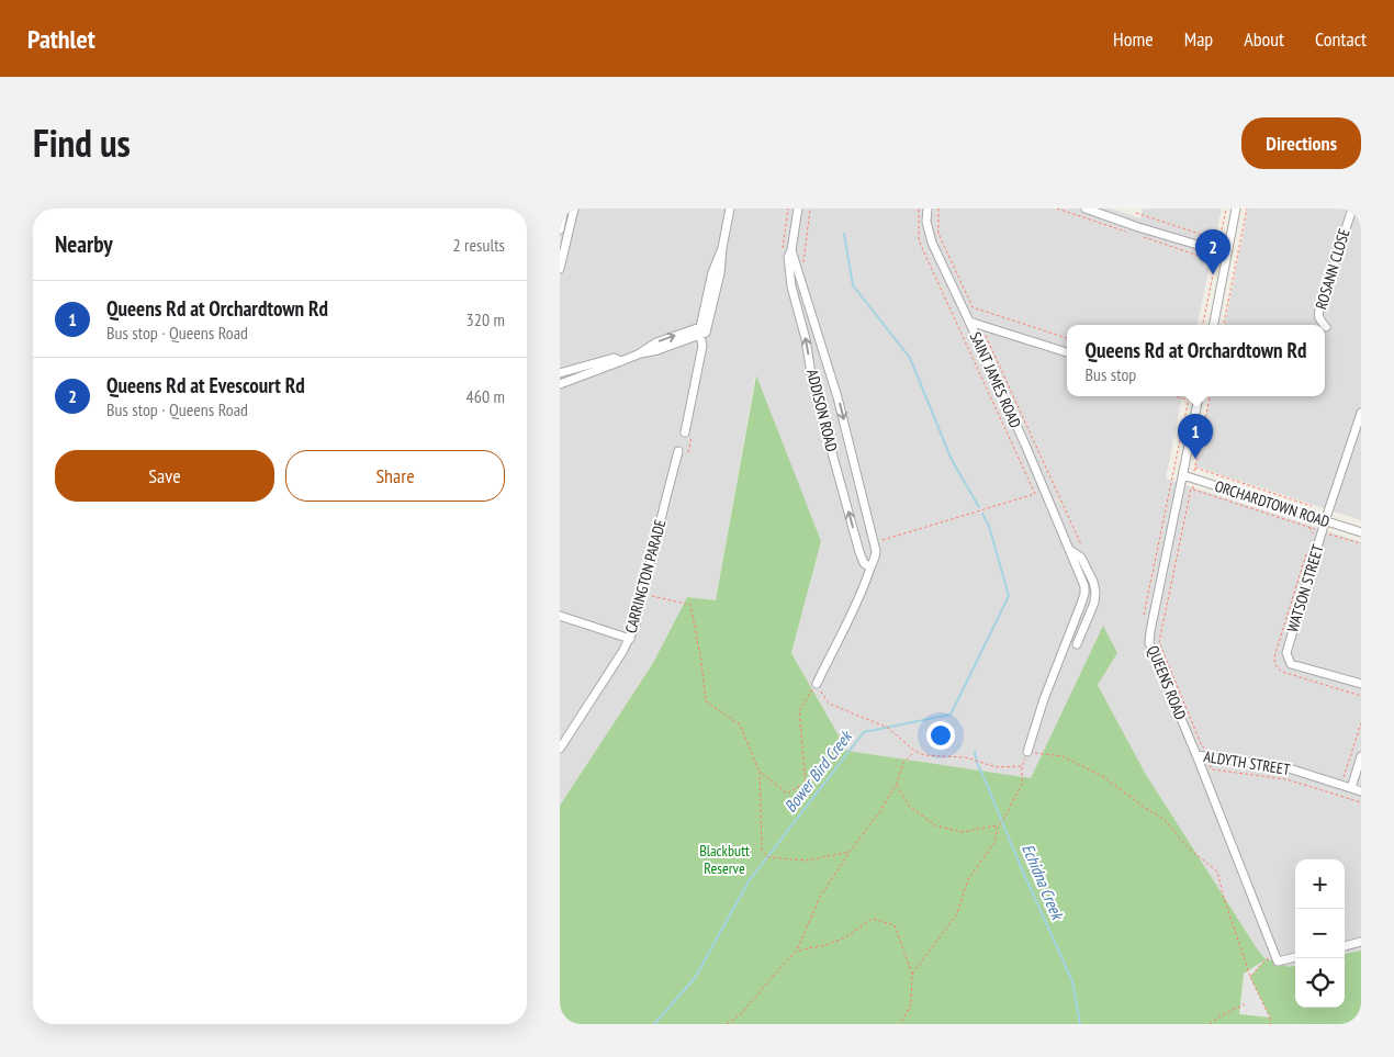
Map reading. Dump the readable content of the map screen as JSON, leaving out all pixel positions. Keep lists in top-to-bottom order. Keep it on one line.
{"streets":{"street":["ROSANN CLOSE","SAINT JAMES ROAD","ADDISON ROAD","ORCHARDTOWN ROAD","CARRINGTON PARADE","WATSON STREET","QUEENS ROAD","ALDYTH STREET"]},"crossings":[["ORCHARDTOWN ROAD","WATSON STREET"],["ORCHARDTOWN ROAD","QUEENS ROAD"],["QUEENS ROAD","ALDYTH STREET"]],"water":["Bower Bird Creek","Echidna Creek"],"parks":["Blackbutt Reserve"],"page":{"header":"Pathlet","nav":["Home","Map","About","Contact"],"title":"Find us","buttons":["Directions",["Save","Share"]],"heading":["Nearby","2 results"],"pins":["2","1"],"list":[{"mark":"1","name":"Queens Rd at Orchardtown Rd","note":"Bus stop · Queens Road","value":"320 m"},{"mark":"2","name":"Queens Rd at Evescourt Rd","note":"Bus stop · Queens Road","value":"460 m"}],"popup":["Queens Rd at Orchardtown Rd","Bus stop"],"map_buttons":["+","−"]}}
